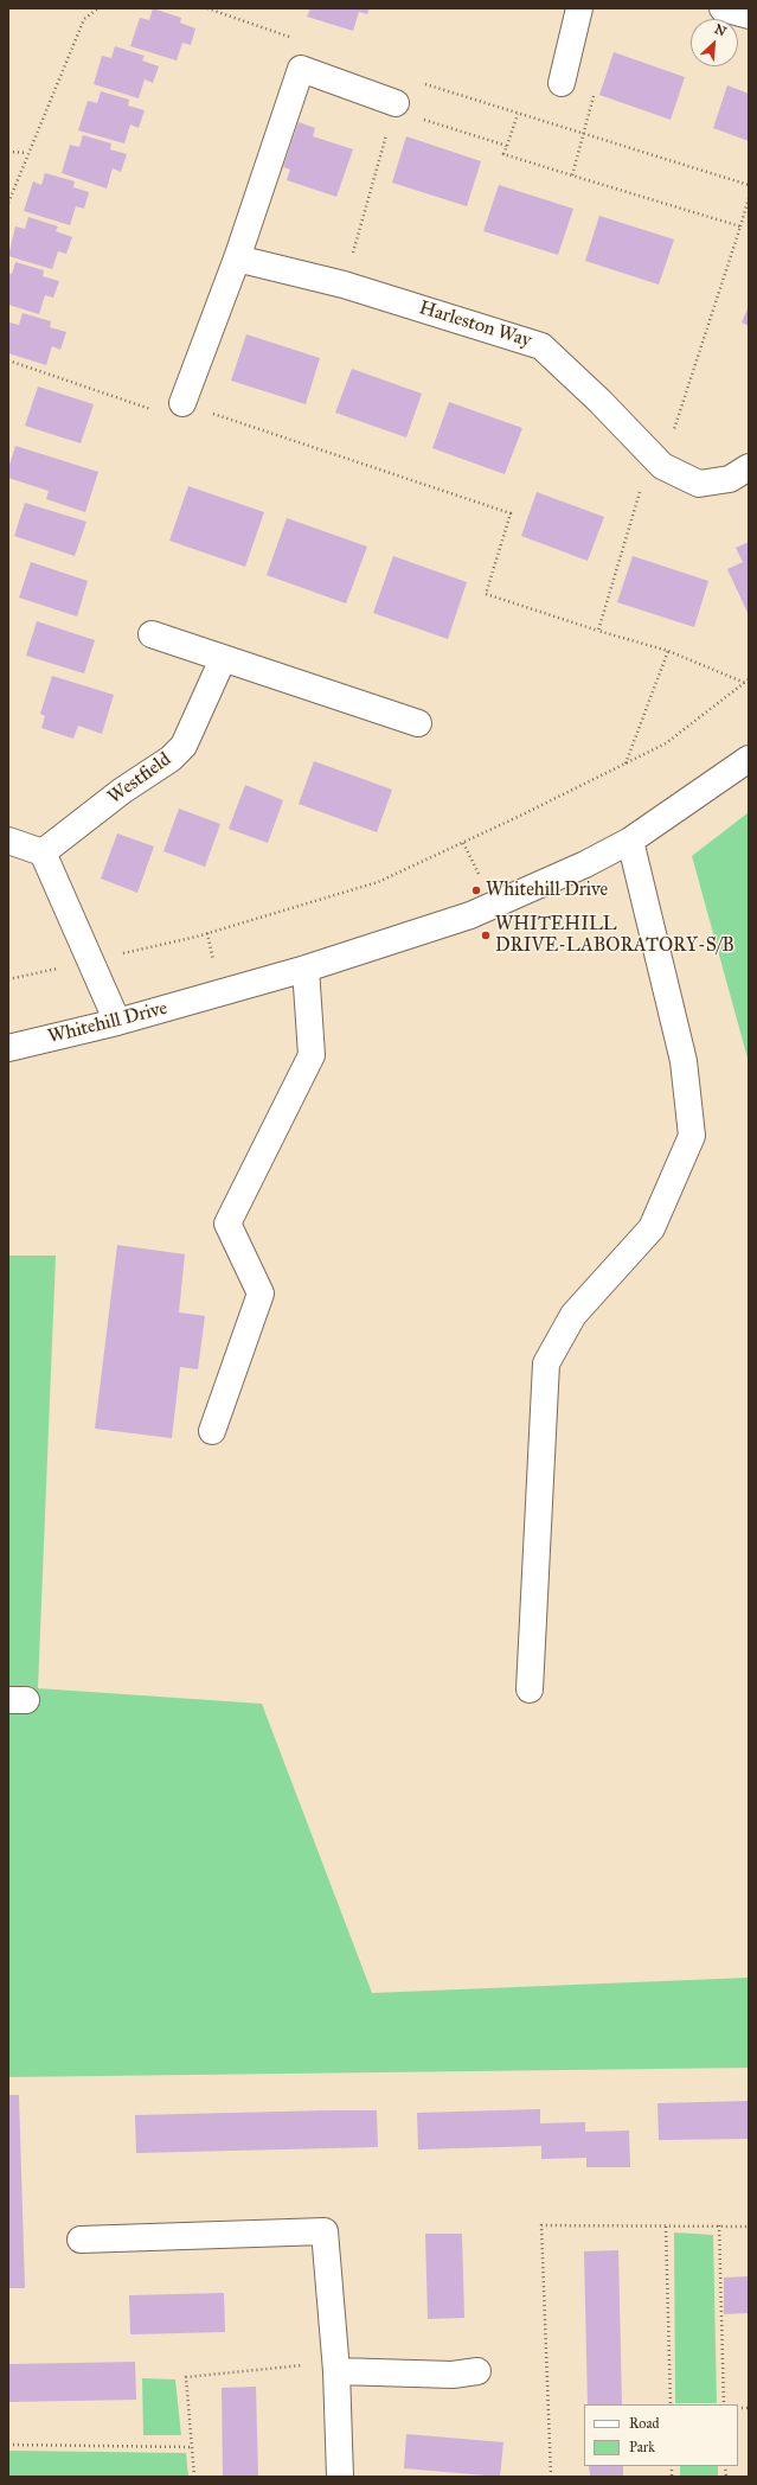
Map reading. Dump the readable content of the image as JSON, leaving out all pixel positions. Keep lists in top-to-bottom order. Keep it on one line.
{"streets":{"street":["Harleston Way","Westfield","Whitehill Drive"]},"places":["Whitehill Drive","WHITEHILL DRIVE-LABORATORY-S/B"],"legend":["Road","Park"],"north":"top right"}
